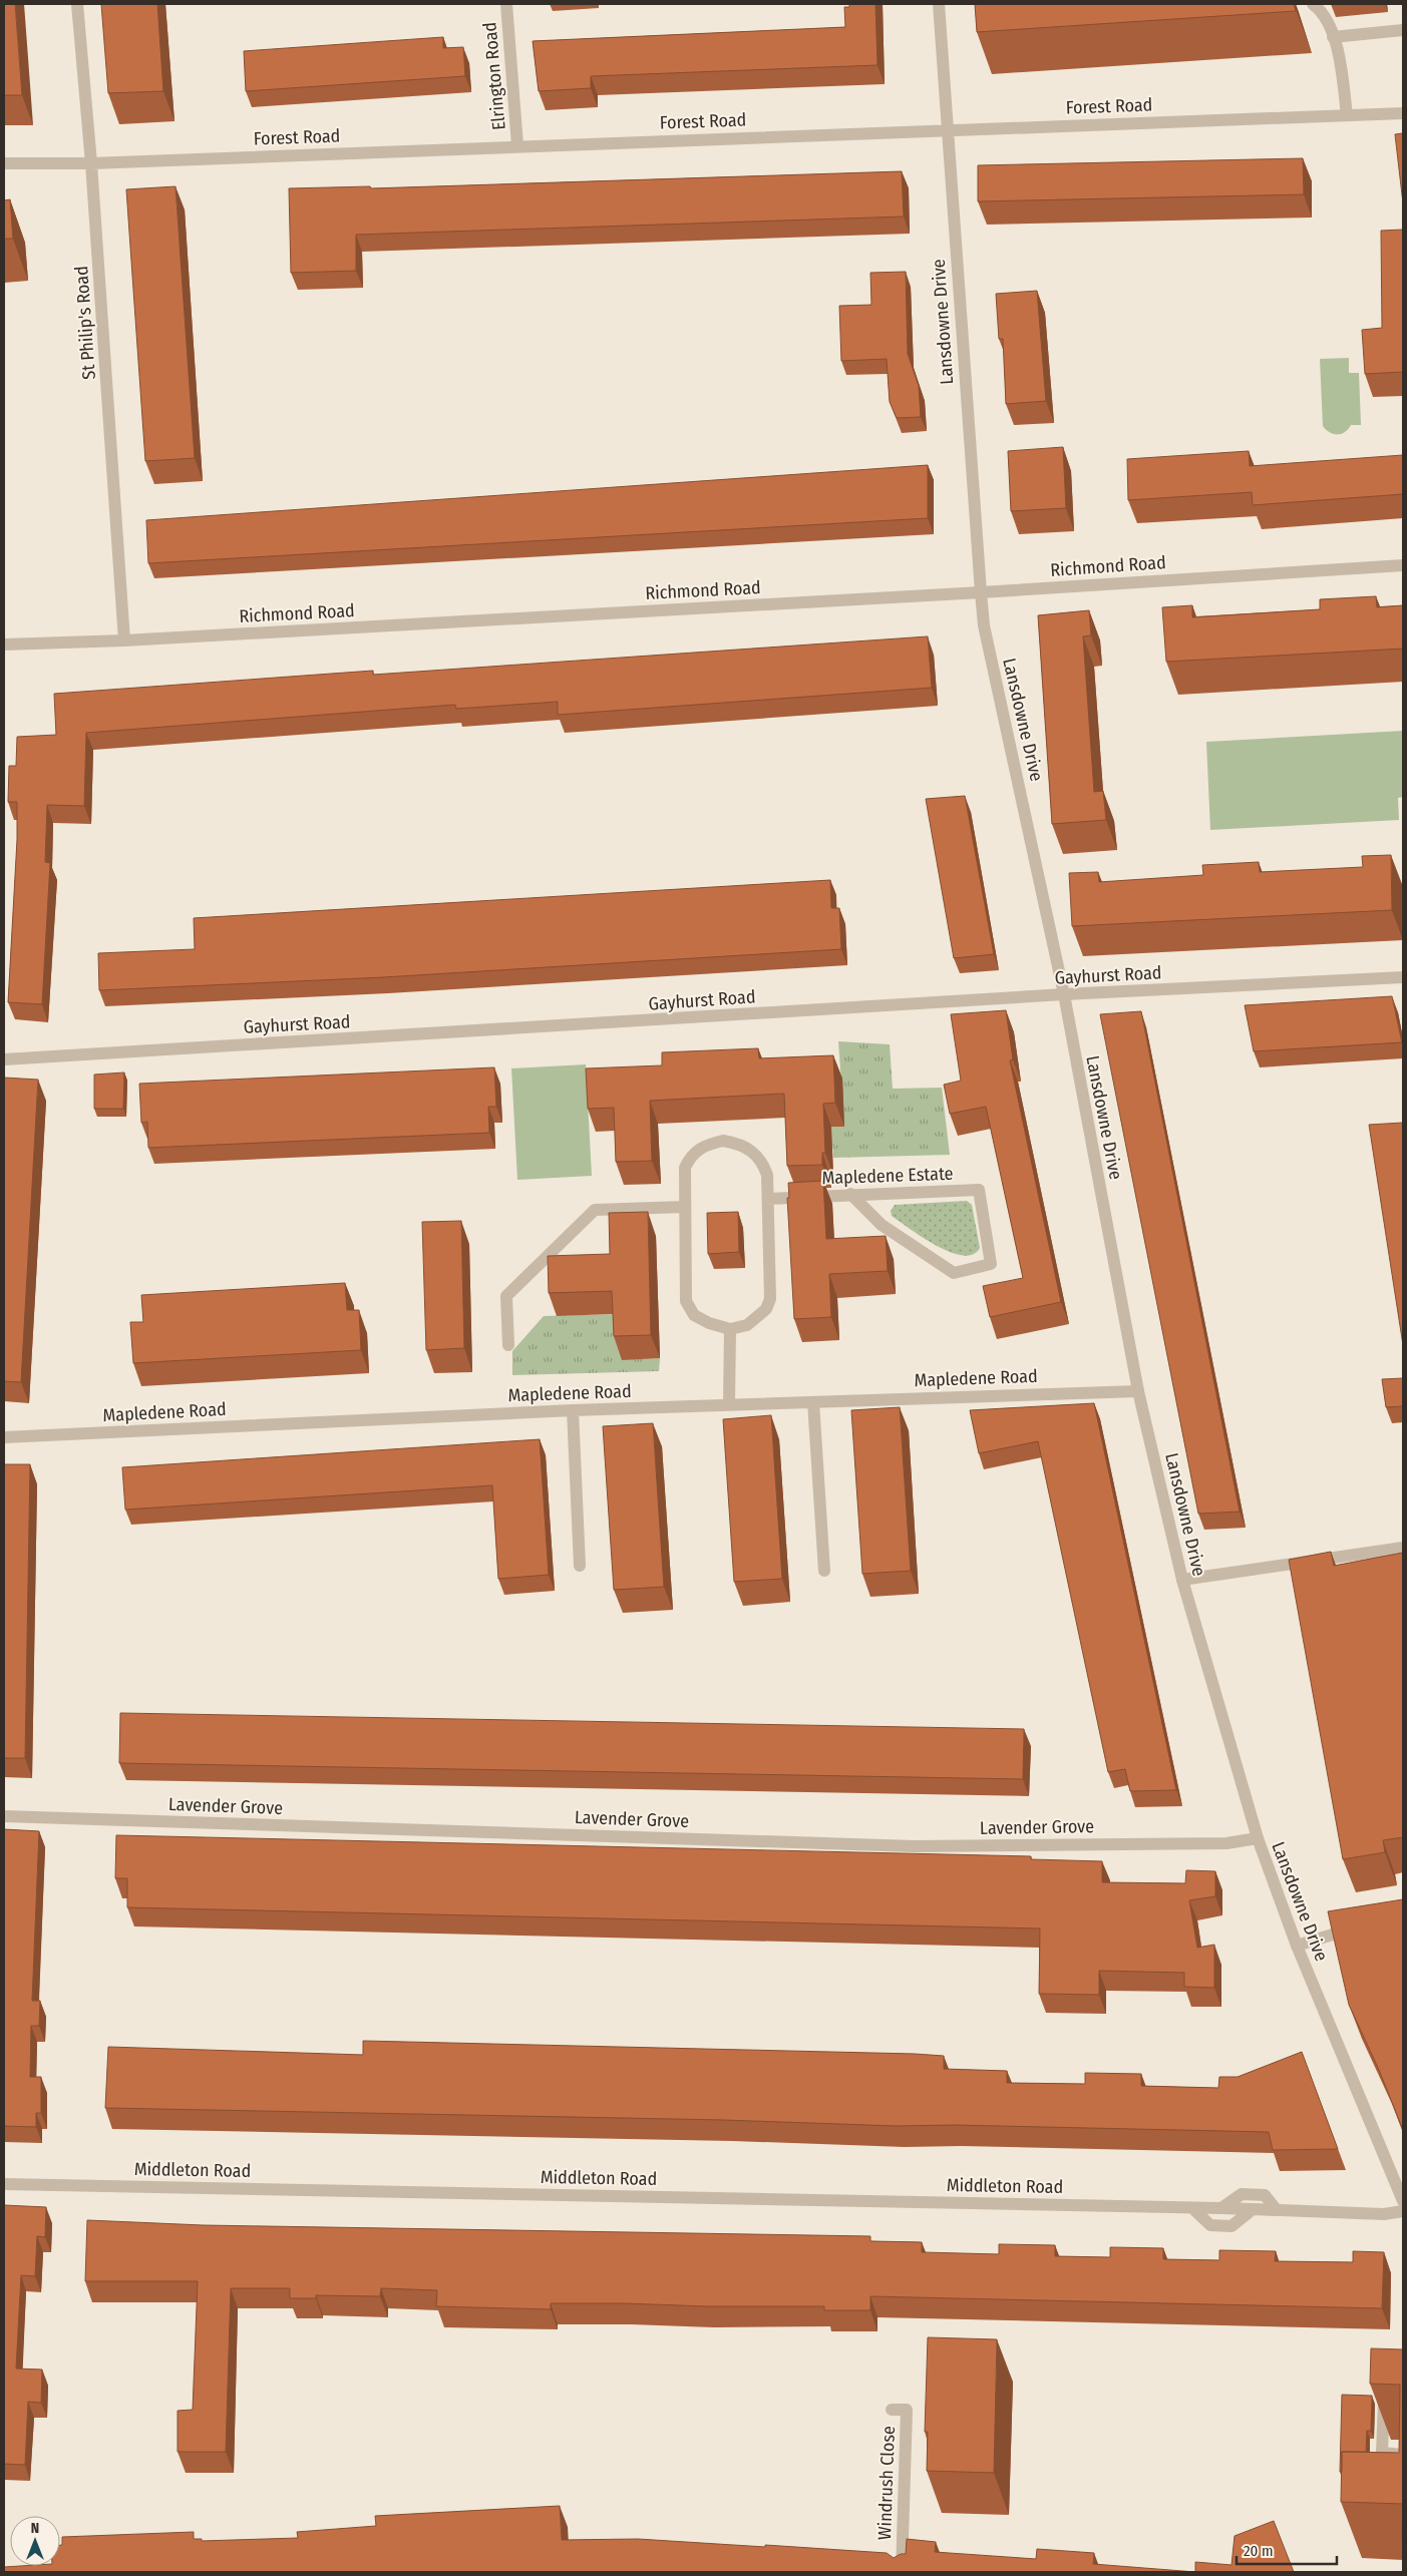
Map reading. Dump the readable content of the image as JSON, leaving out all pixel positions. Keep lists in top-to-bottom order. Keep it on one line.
{"streets":{"street":["Elrington Road","Forest Road","Lansdowne Drive","St Philip's Road","Richmond Road","Gayhurst Road","Mapledene Estate","Mapledene Road","Lavender Grove","Middleton Road","Windrush Close"]},"crossings":[["Elrington Road","Forest Road"],["Forest Road","Lansdowne Drive"],["Forest Road","St Philip's Road"],["Lansdowne Drive","Richmond Road"],["Lansdowne Drive","Gayhurst Road"],["Lansdowne Drive","Mapledene Road"],["Lansdowne Drive","Lavender Grove"],["St Philip's Road","Richmond Road"]],"scale_bar":"20 m","north":"top"}
